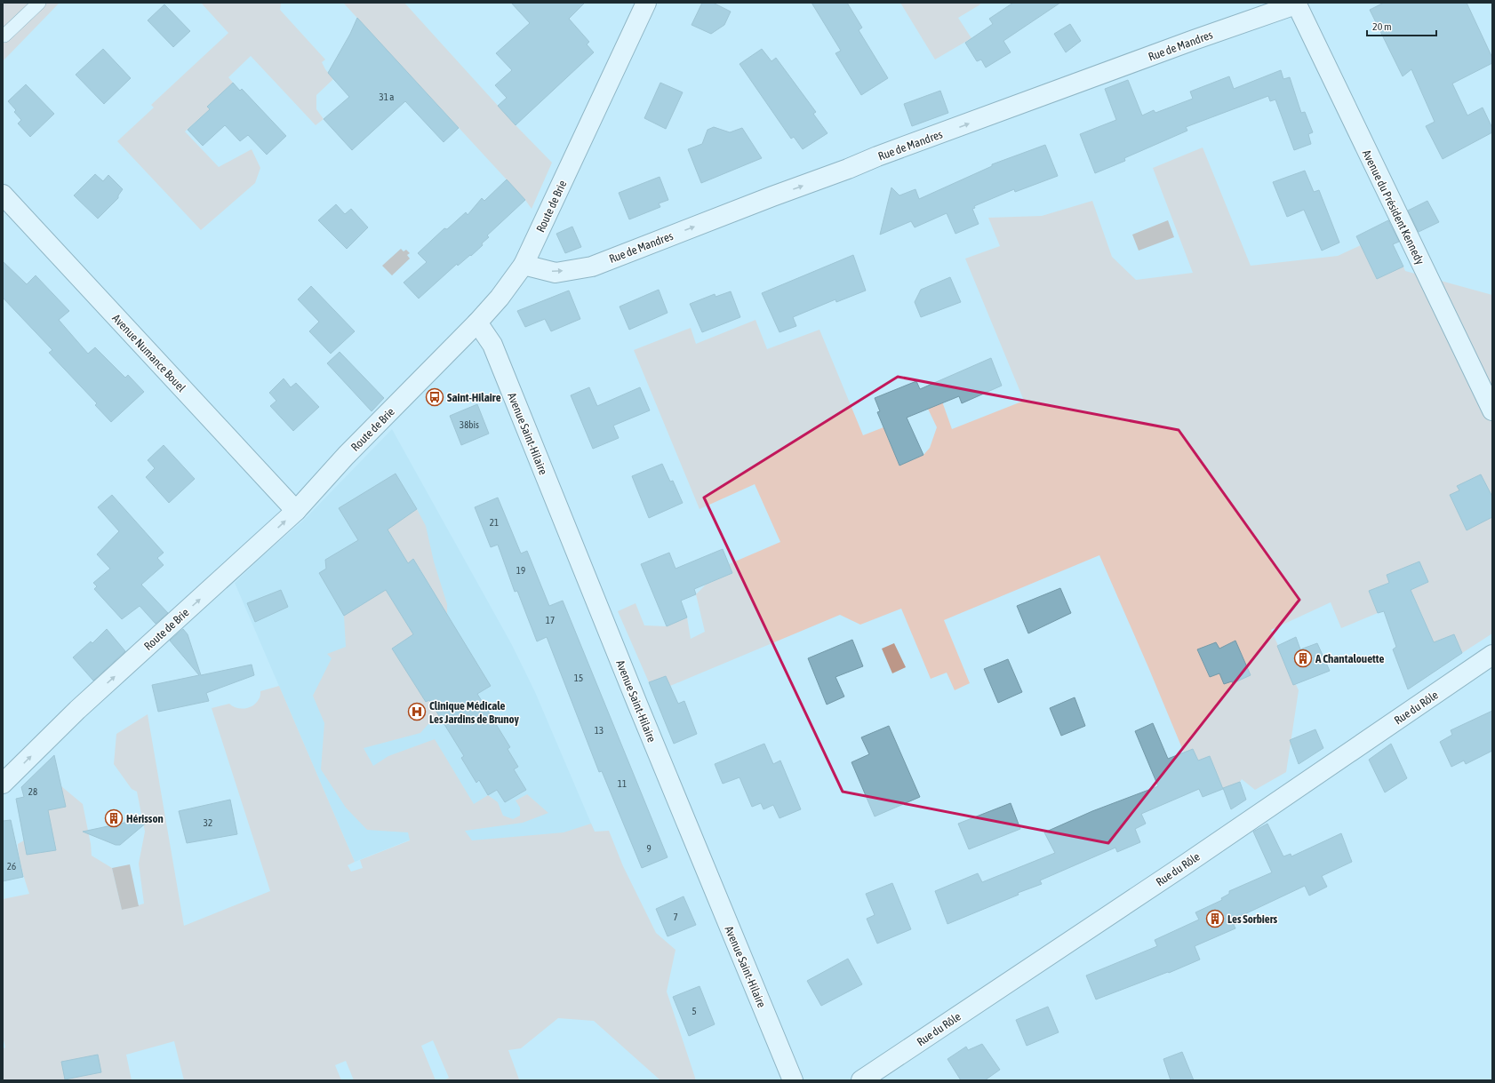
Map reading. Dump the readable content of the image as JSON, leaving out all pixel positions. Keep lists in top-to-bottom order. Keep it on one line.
{"streets":{"street":["Rue de Mandres","Route de Brie","Avenue du Président Kennedy","Avenue Numance Bouel","Avenue Saint-Hilaire","Rue du Rôle"]},"crossings":[["Rue de Mandres","Route de Brie"],["Rue de Mandres","Avenue du Président Kennedy"],["Route de Brie","Avenue Numance Bouel"],["Route de Brie","Avenue Saint-Hilaire"]],"one_way":["Rue de Mandres","Route de Brie"],"places":{"bus stop":["Saint-Hilaire"],"building":["A Chantalouette","Hérisson","Les Sorbiers"],"hospital":["Clinique Médicale Les Jardins de Brunoy"]},"house_numbers":["31 a","38bis","21","19","17","15","13","11","28","32","9","26","7","5"],"scale_bar":"20 m"}
